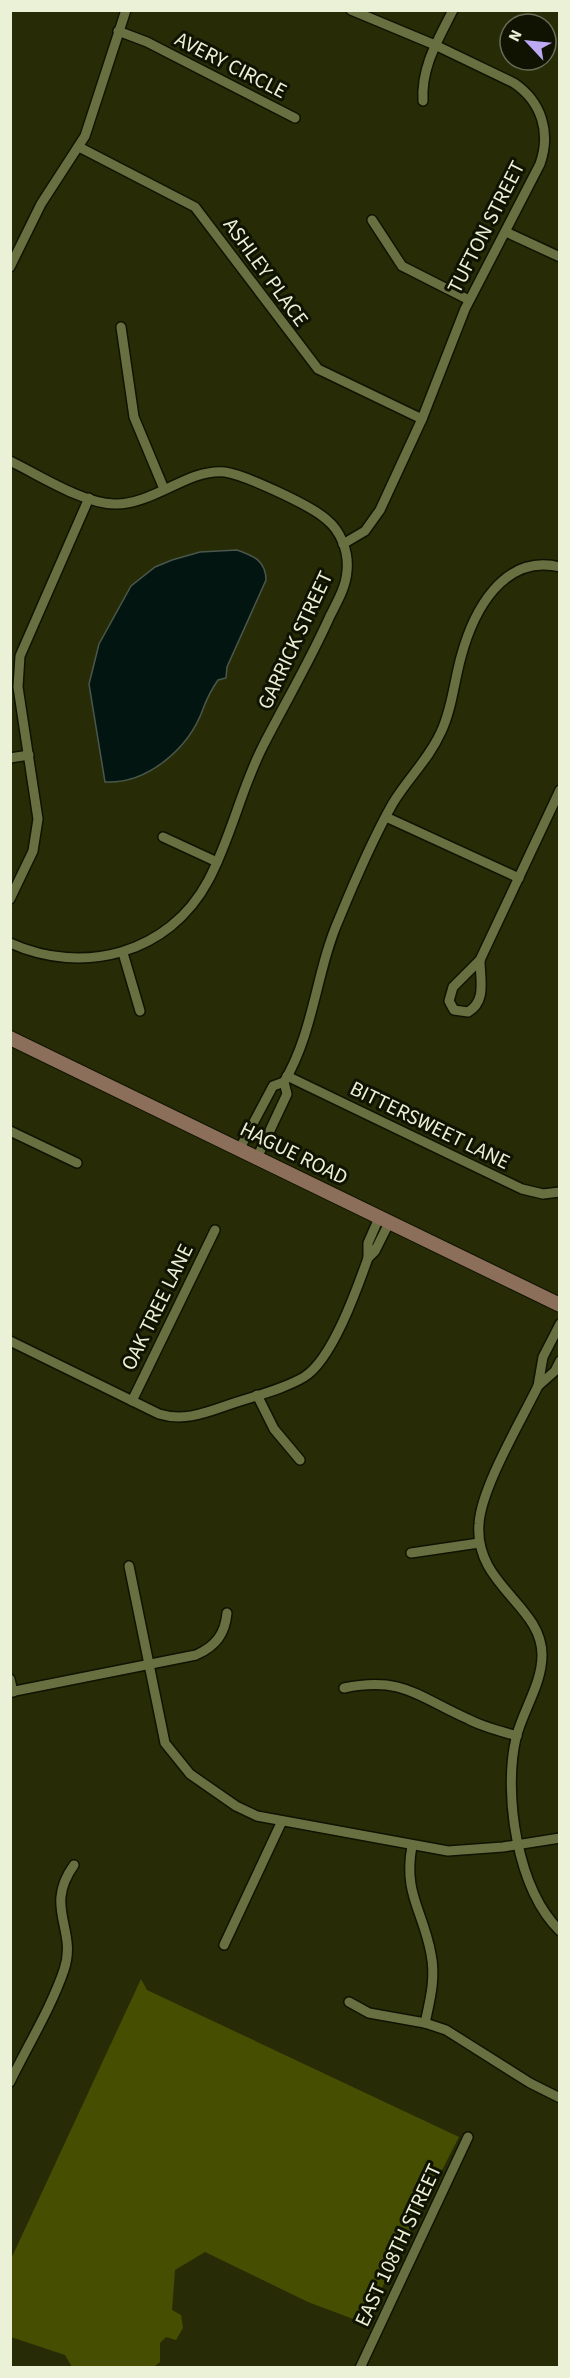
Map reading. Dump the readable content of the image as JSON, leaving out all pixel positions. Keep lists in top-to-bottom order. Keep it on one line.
{"streets":{"street":["AVERY CIRCLE","TUFTON STREET","ASHLEY PLACE","GARRICK STREET","BITTERSWEET LANE","HAGUE ROAD","OAK TREE LANE","EAST 108TH STREET"]},"crossings":[["TUFTON STREET","ASHLEY PLACE"],["TUFTON STREET","GARRICK STREET"]],"north":"top left"}
